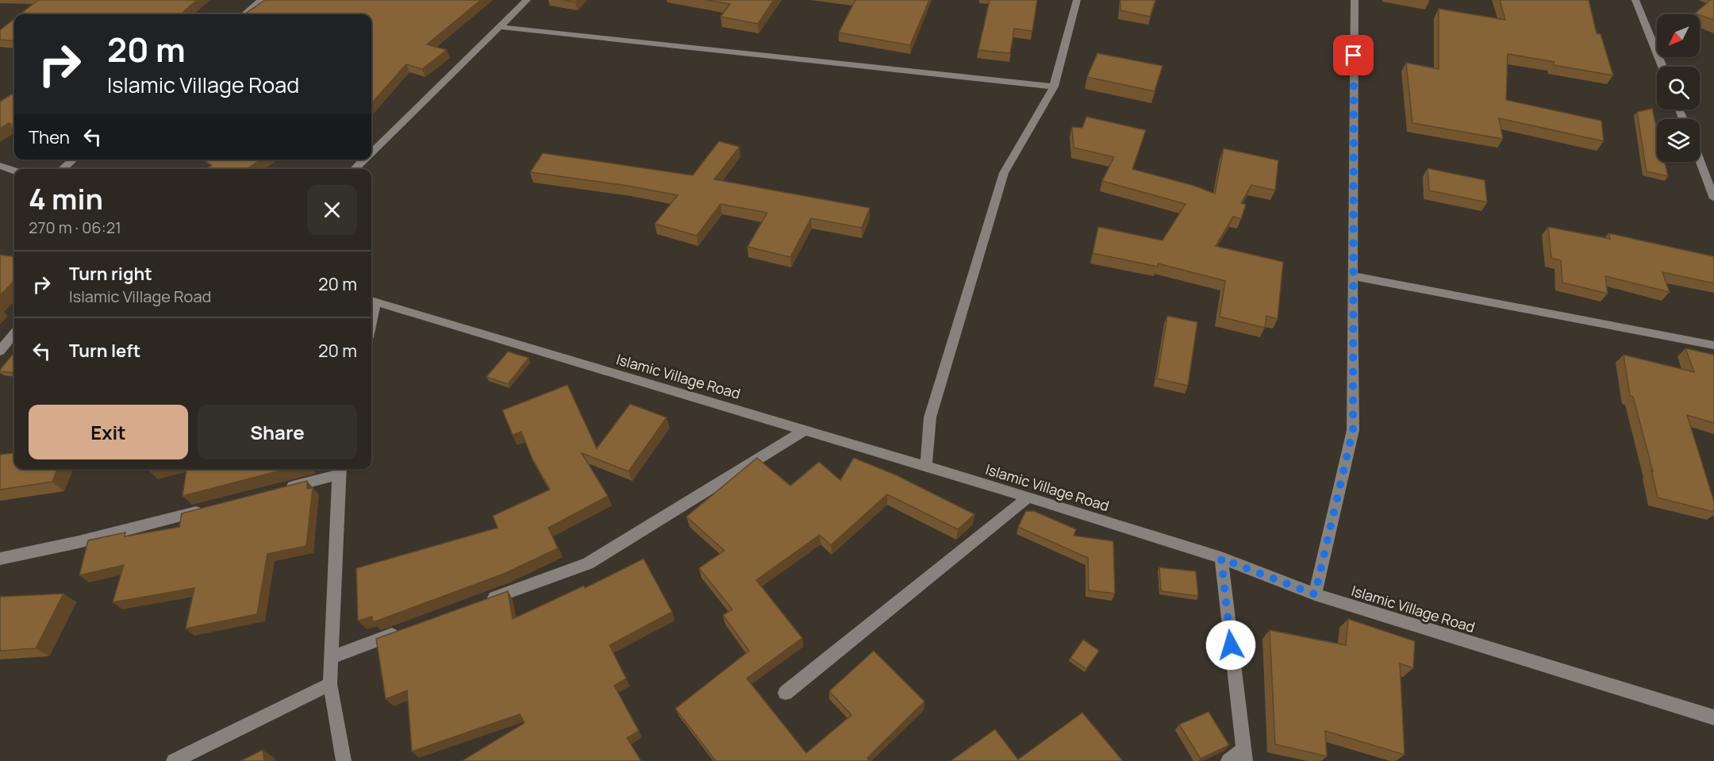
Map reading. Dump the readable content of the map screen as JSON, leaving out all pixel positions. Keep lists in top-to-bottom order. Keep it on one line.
{"streets":{"street":["Islamic Village Road"]},"north":"bottom left","page":{"turn":["20 m","Islamic Village Road"],"then":"Then","heading":["4 min","270 m · 06:21"],"list":[{"name":"Turn right","note":"Islamic Village Road","value":"20 m"},{"name":"Turn left","value":"20 m"}],"buttons":["Exit","Share"]}}
